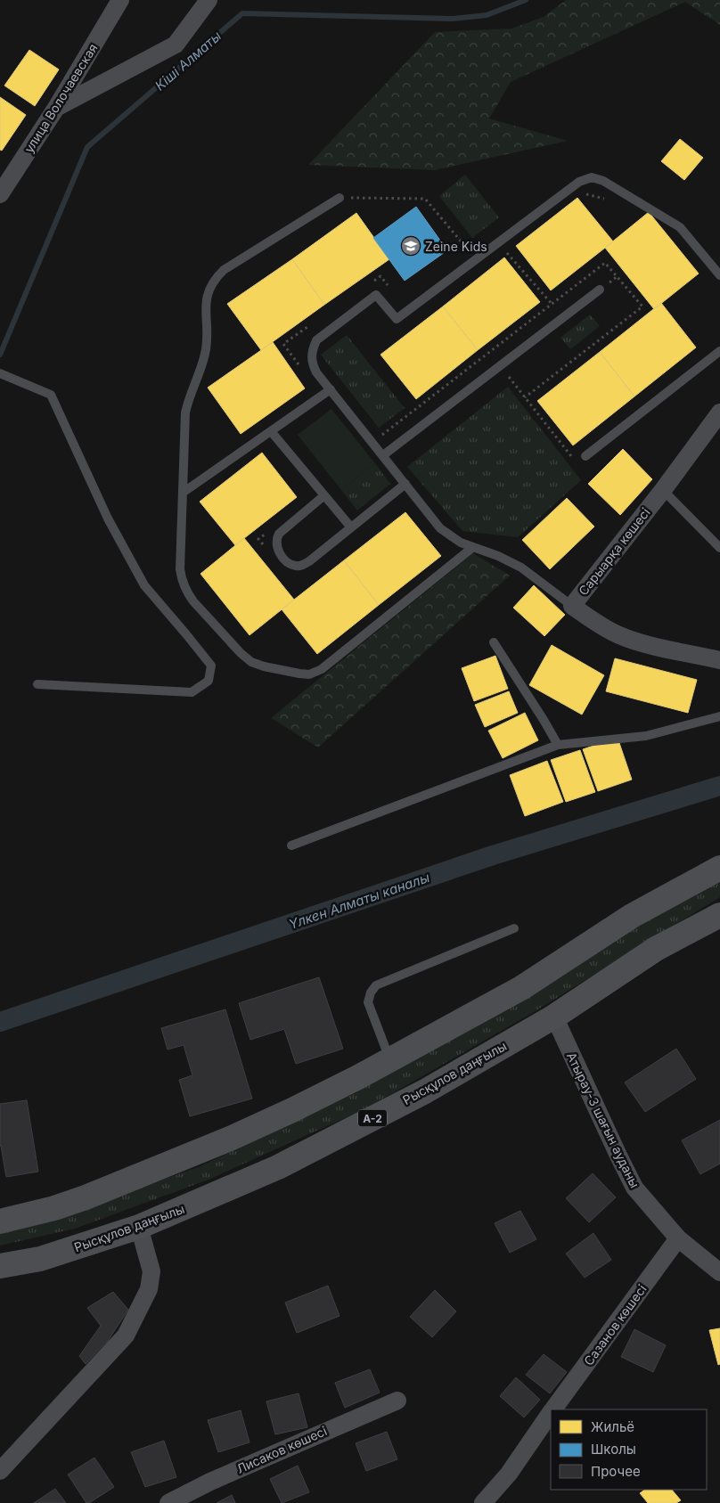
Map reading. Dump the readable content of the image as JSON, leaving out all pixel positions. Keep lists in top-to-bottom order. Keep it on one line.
{"streets":{"main road":["Рысқұлов даңғылы","A-2"],"street":["улица Волочаевская","Сарыарқа көшесі","Атырау-3 шағын ауданы","Сазанов көшесі","Лисаков көшесі"]},"crossings":[["Рысқұлов даңғылы","Атырау-3 шағын ауданы"],["Атырау-3 шағын ауданы","Сазанов көшесі"]],"water":["Кіші Алматы","Үлкен Алматы каналы"],"places":{"school or university":["Zeine Kids"]},"legend":["Жильё","Школы","Прочее"]}
